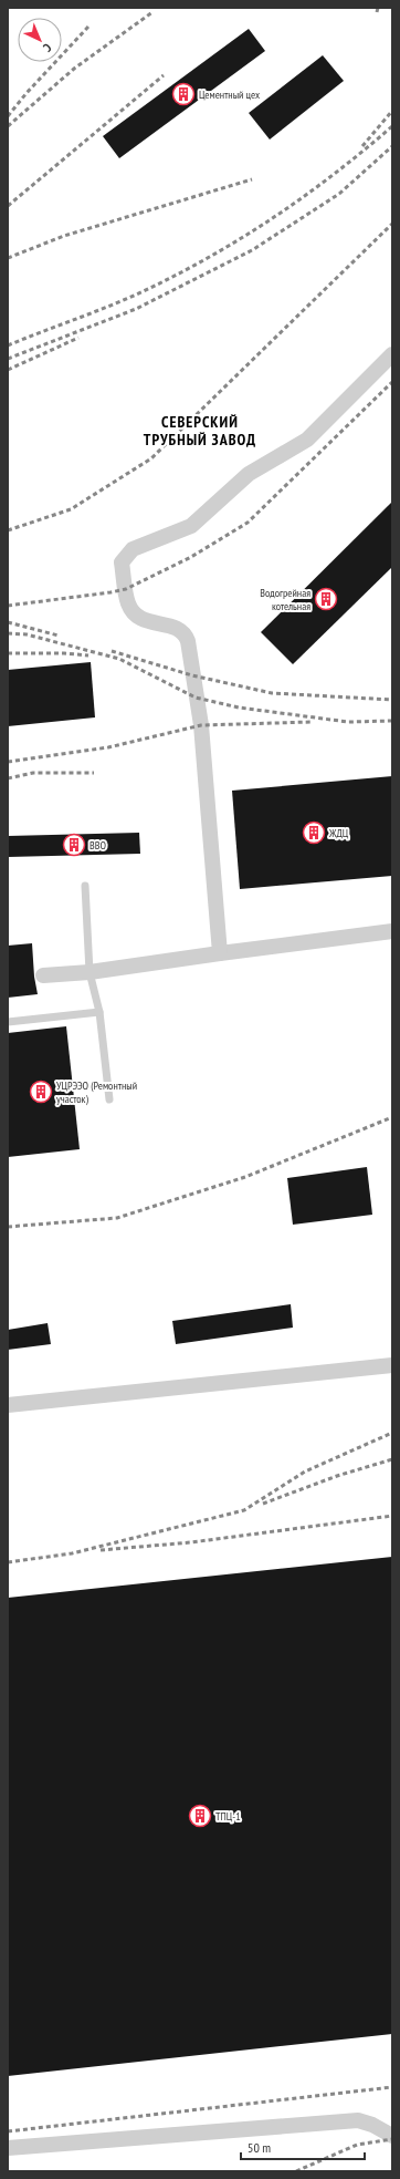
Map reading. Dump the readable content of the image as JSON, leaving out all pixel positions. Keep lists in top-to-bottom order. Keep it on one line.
{"districts":["СЕВЕРСКИЙ ТРУБНЫЙ ЗАВОД"],"places":{"building":["Цементный цех","Водогрейная котельная","ЖДЦ","ВВО","УЦРЭЭО (Ремонтный участок)","ТПЦ-1"]},"scale_bar":"50 m","north":"bottom right"}
